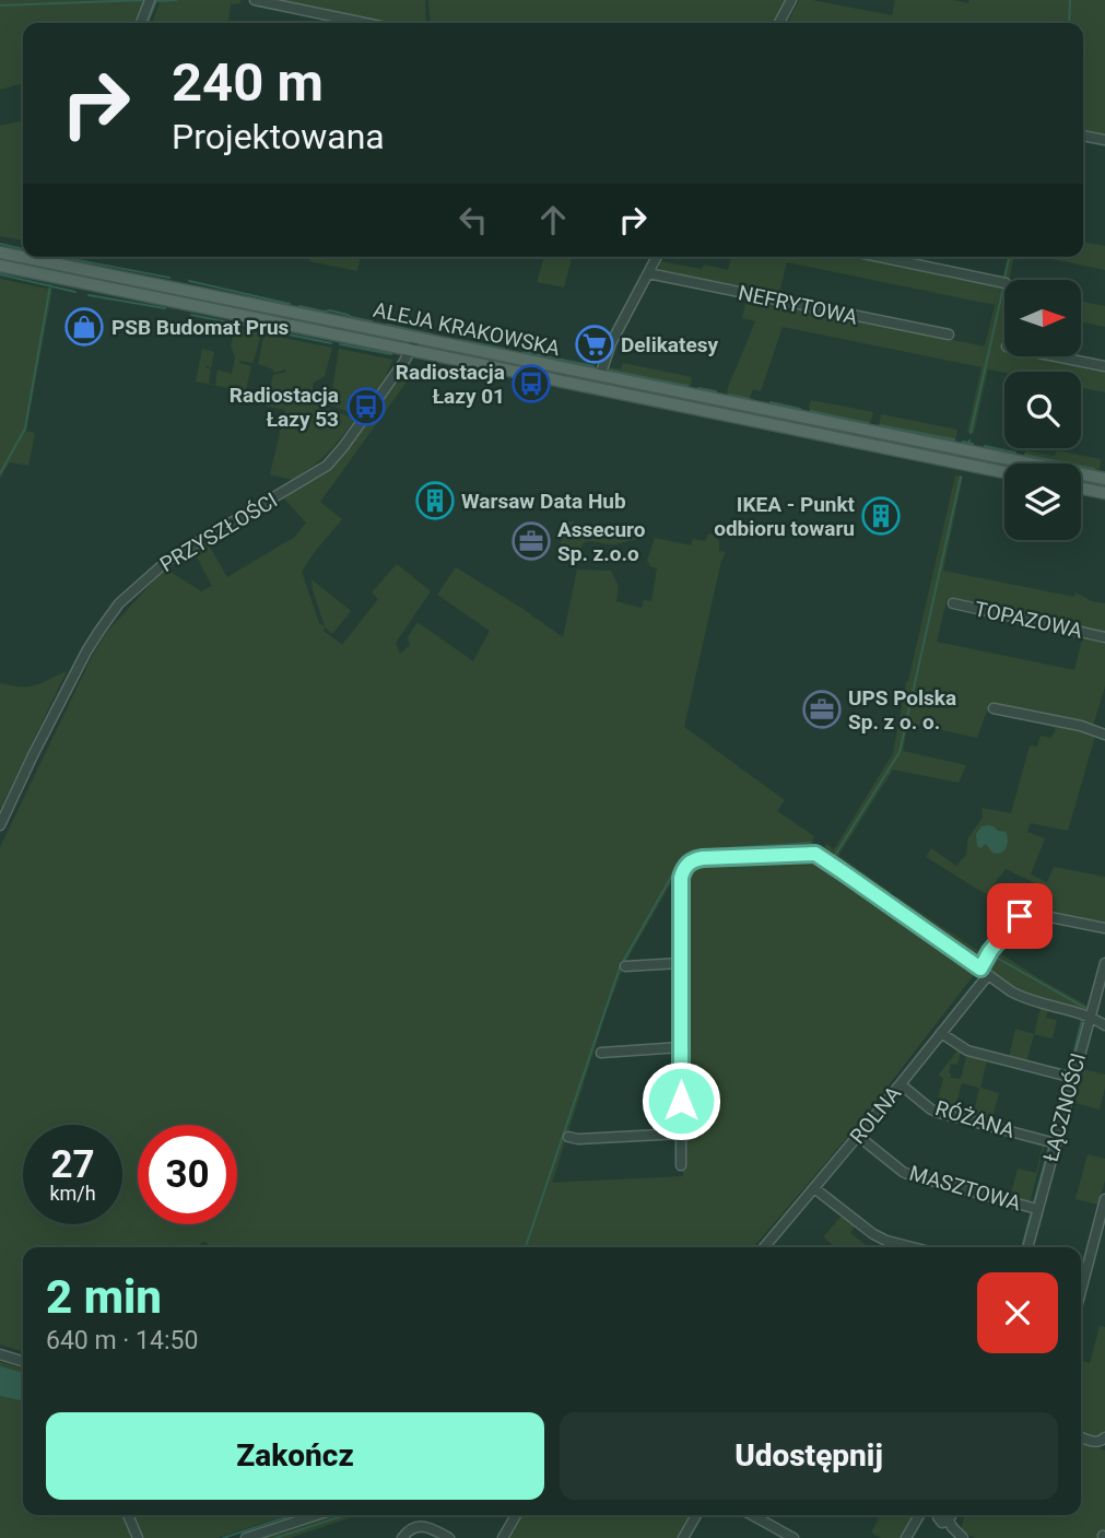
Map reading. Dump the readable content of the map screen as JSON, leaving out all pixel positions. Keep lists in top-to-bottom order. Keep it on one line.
{"streets":{"main road":["ALEJA KRAKOWSKA"],"street":["NEFRYTOWA","PRZYSZŁOŚCI","TOPAZOWA","ŁĄCZNOŚCI","ROLNA","RÓŻANA","MASZTOWA"]},"crossings":[["ALEJA KRAKOWSKA","PRZYSZŁOŚCI"],["ŁĄCZNOŚCI","RÓŻANA"],["ŁĄCZNOŚCI","MASZTOWA"],["ROLNA","RÓŻANA"],["ROLNA","MASZTOWA"]],"places":{"shop":["PSB Budomat Prus"],"supermarket":["Delikatesy"],"bus stop":["Radiostacja Łazy 01","Radiostacja Łazy 53"],"building":["Warsaw Data Hub","IKEA - Punkt odbioru towaru"],"office":["Assecuro Sp. z.o.o","UPS Polska Sp. z o. o."]},"north":"right","page":{"turn":["240 m","Projektowana"],"speed":"27 km/h","limit":"30","heading":["2 min","640 m · 14:50"],"buttons":["Zakończ","Udostępnij"]}}
